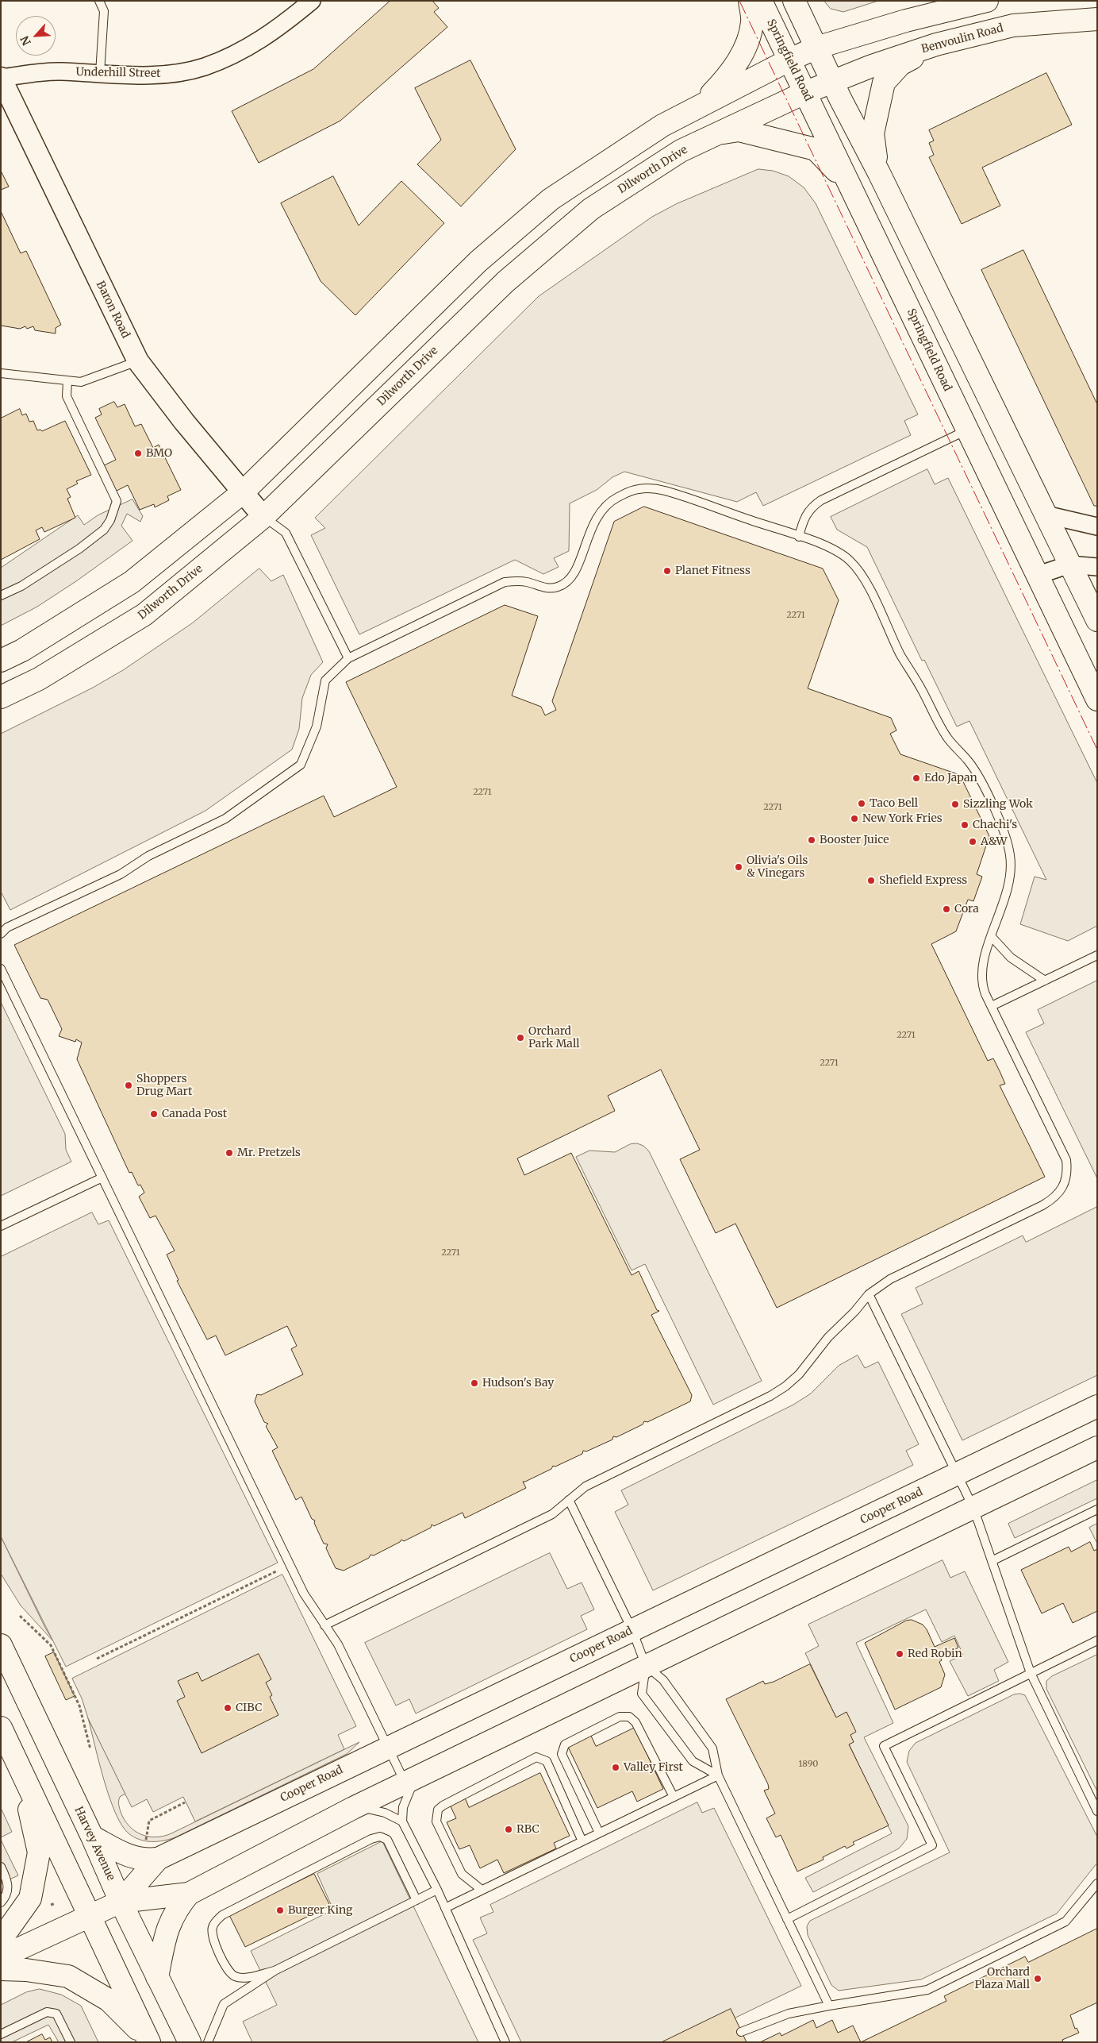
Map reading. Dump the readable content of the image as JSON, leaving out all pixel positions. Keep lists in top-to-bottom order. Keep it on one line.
{"streets":{"main road":["Benvoulin Road","Springfield Road","Dilworth Drive","Cooper Road","Harvey Avenue"],"street":["Underhill Street","Baron Road"]},"crossings":[["Benvoulin Road","Dilworth Drive"],["Springfield Road","Dilworth Drive"],["Underhill Street","Baron Road"],["Dilworth Drive","Baron Road"],["Cooper Road","Harvey Avenue"]],"places":["BMO","Planet Fitness","Edo Japan","Taco Bell","Sizzling Wok","New York Fries","Chachi's","Booster Juice","A&W","Olivia's Oils & Vinegars","Shefield Express","Cora","Orchard Park Mall","Shoppers Drug Mart","Canada Post","Mr. Pretzels","Hudson's Bay","Red Robin","CIBC","Valley First","RBC","Burger King","Orchard Plaza Mall"],"house_numbers":["2271","2271","2271","2271","2271","2271","1890"],"north":"bottom left"}
